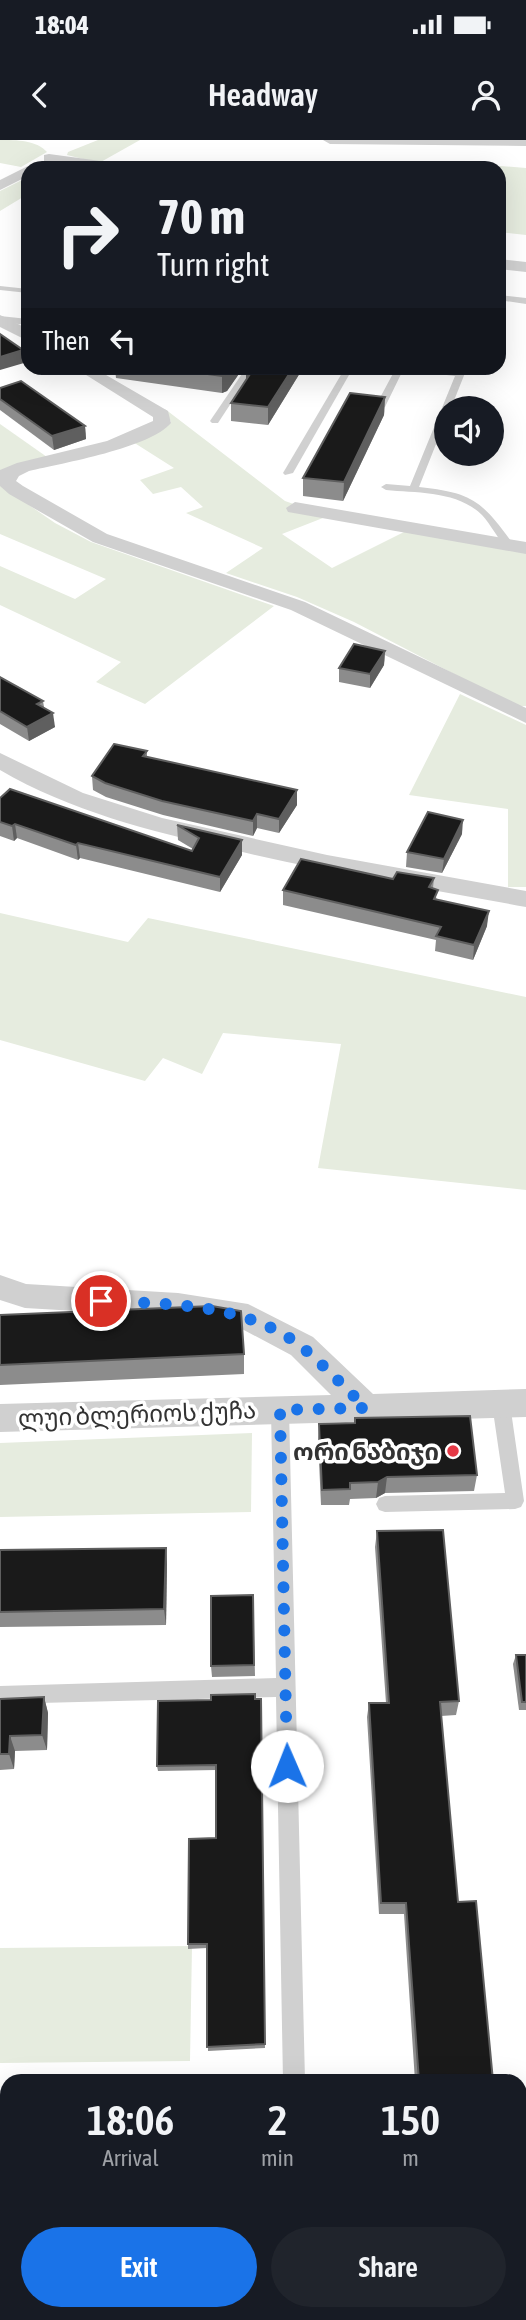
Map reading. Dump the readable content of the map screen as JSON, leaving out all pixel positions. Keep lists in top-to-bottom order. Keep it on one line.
{"streets":{"street":["ლუი ბლერიოს ქუჩა"]},"places":["ორი ნაბიჯი"],"page":{"status":"18:04","header":"Headway","turn":["70 m","Turn right"],"then":"Then","eta":["18:06","Arrival","2","min","150","m"],"buttons":["Exit","Share"]}}
